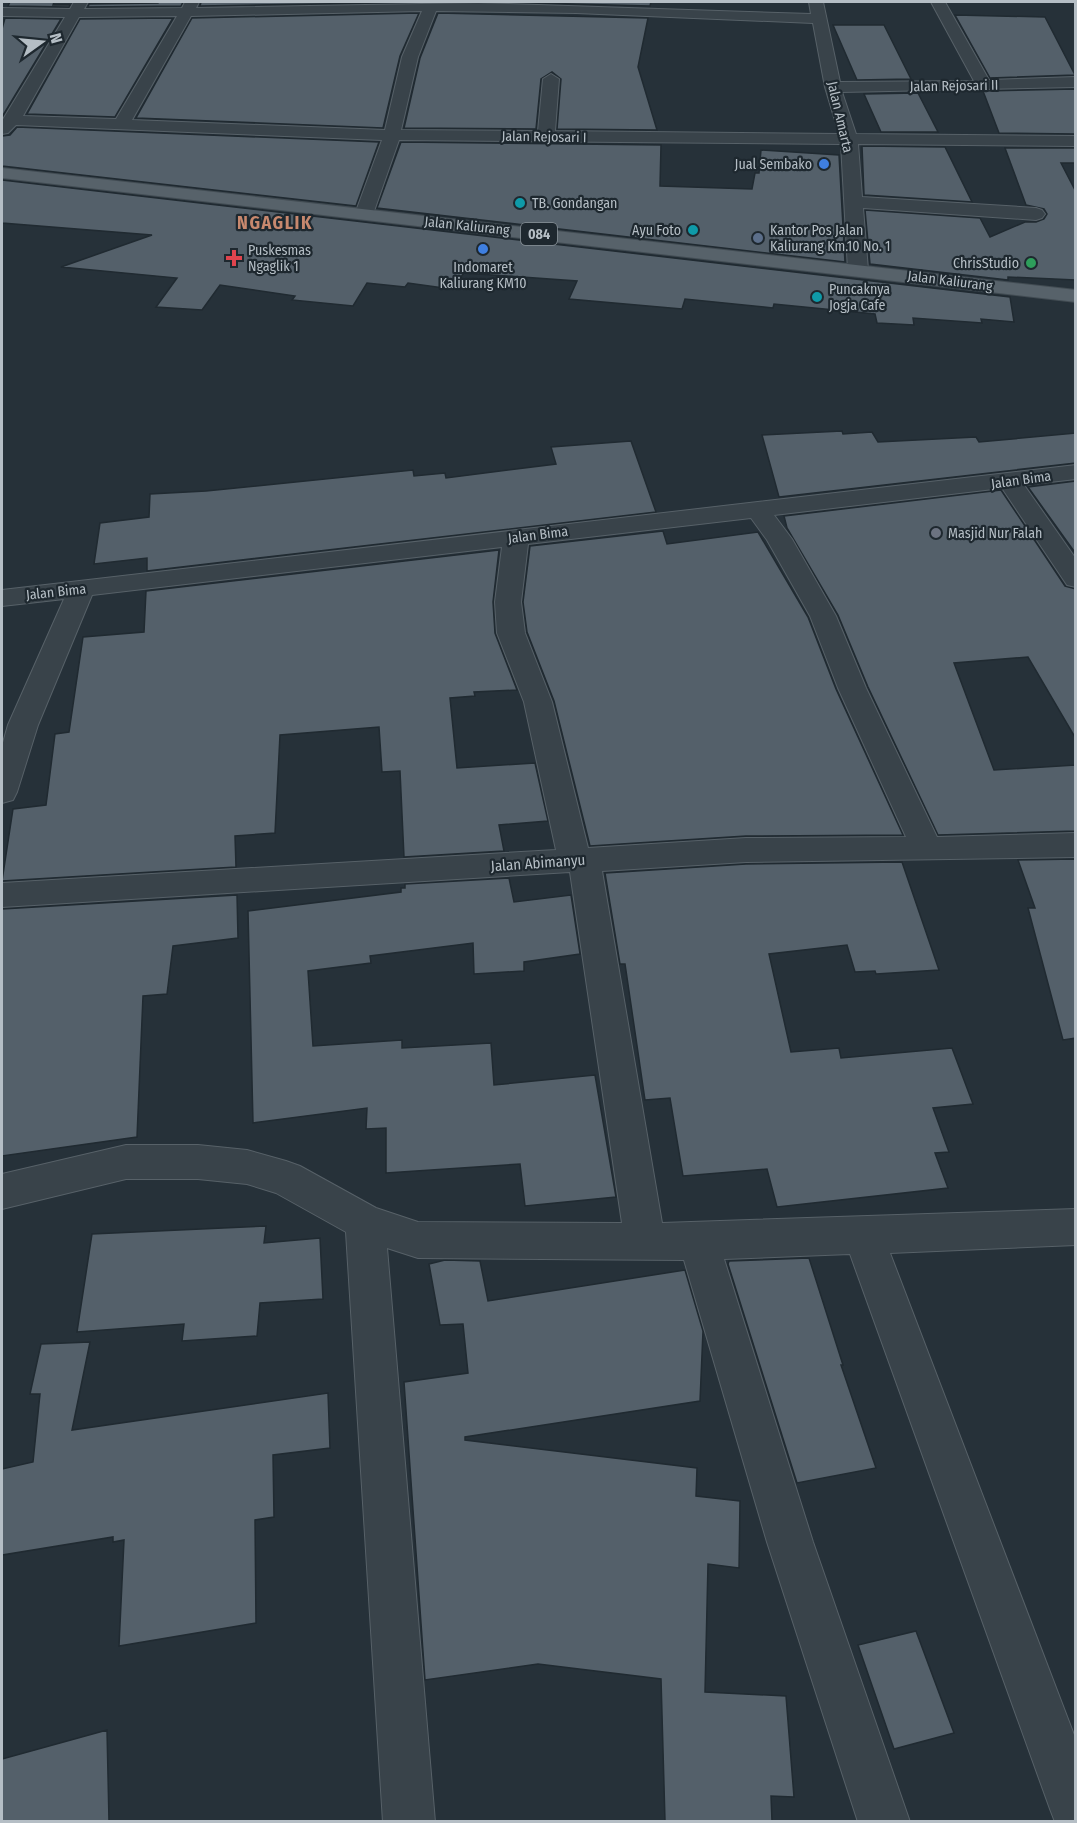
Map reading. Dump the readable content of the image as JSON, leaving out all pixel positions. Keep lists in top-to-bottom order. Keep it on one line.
{"streets":{"main road":["Jalan Kaliurang","084"],"street":["Jalan Rejosari II","Jalan Amarta","Jalan Rejosari I","Jalan Bima","Jalan Abimanyu"]},"crossings":[["Jalan Rejosari II","Jalan Amarta"],["Jalan Amarta","Jalan Rejosari I"],["Jalan Amarta","Jalan Kaliurang"]],"districts":["NGAGLIK"],"places":{"other":["Jual Sembako","TB. Gondangan","Ayu Foto","Kantor Pos Jalan Kaliurang Km.10 No. 1","Indomaret Kaliurang KM10","ChrisStudio","Puncaknya Jogja Cafe","Masjid Nur Falah"],"health":["Puskesmas Ngaglik 1"]},"north":"right"}
